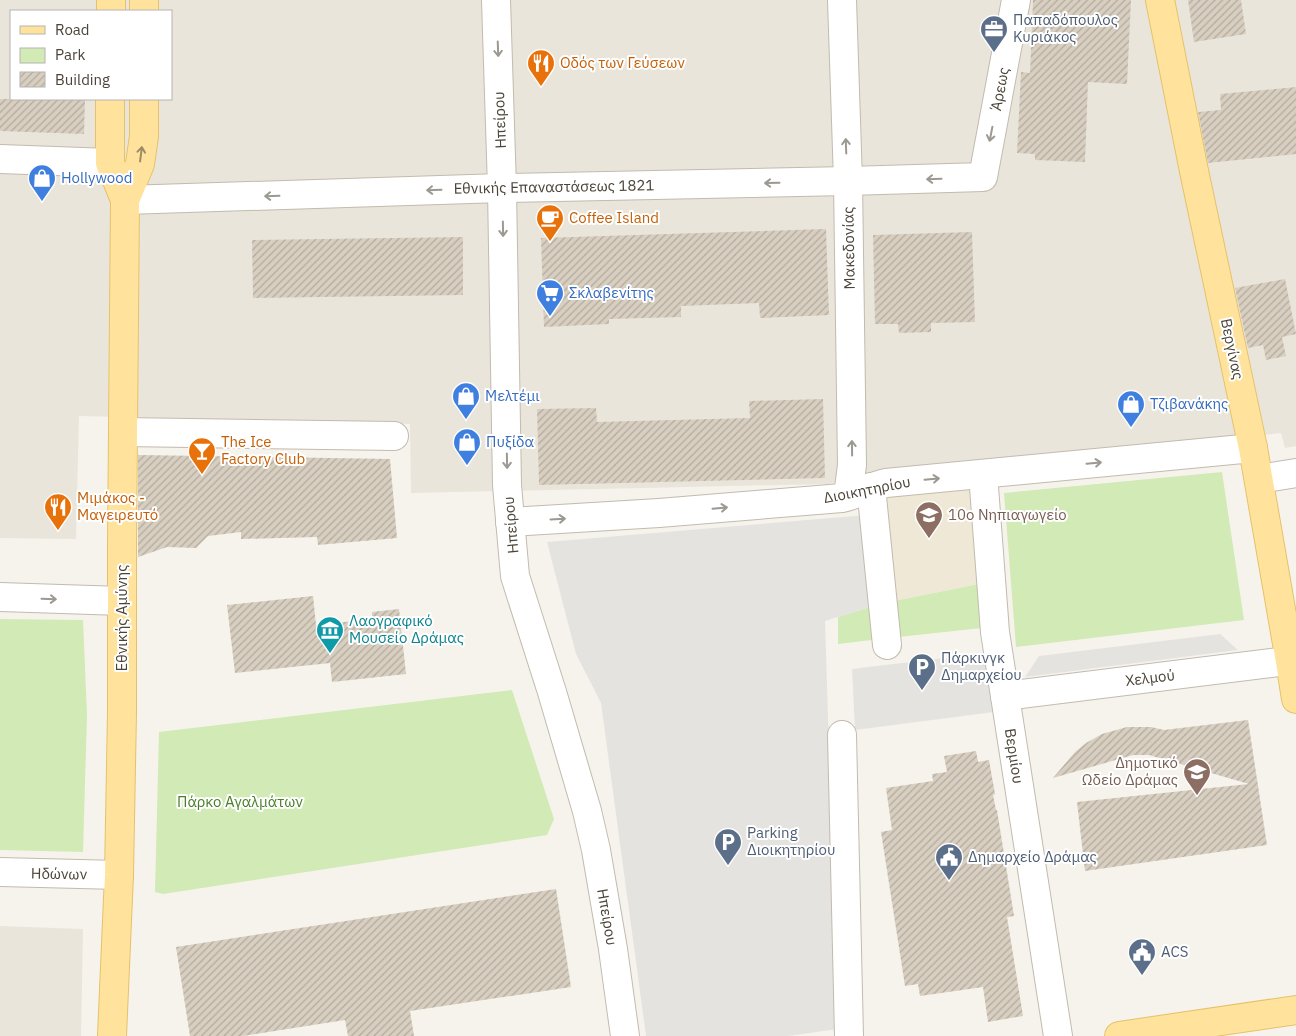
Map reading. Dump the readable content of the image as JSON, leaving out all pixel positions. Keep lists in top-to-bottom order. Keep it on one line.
{"streets":{"main road":["Βεργίνας","Εθνικής Αμύνης"],"street":["Άρεως","Ηπείρου","Εθνικής Επαναστάσεως 1821","Μακεδονίας","Διοικητηρίου","Χελμού","Βερμίου","Ηδώνων"]},"crossings":[["Άρεως","Εθνικής Επαναστάσεως 1821"],["Ηπείρου","Εθνικής Επαναστάσεως 1821"],["Ηπείρου","Διοικητηρίου"],["Εθνικής Επαναστάσεως 1821","Μακεδονίας"],["Εθνικής Επαναστάσεως 1821","Εθνικής Αμύνης"],["Μακεδονίας","Διοικητηρίου"],["Βεργίνας","Διοικητηρίου"],["Βεργίνας","Χελμού"],["Διοικητηρίου","Βερμίου"],["Εθνικής Αμύνης","Ηδώνων"],["Χελμού","Βερμίου"]],"one_way":["Άρεως","Ηπείρου","Μακεδονίας","Διοικητηρίου"],"parks":["Πάρκο Αγαλμάτων"],"places":{"office":["Παπαδόπουλος Κυριάκος"],"restaurant":["Οδός των Γεύσεων","Μιμάκος - Μαγειρευτό"],"shop":["Hollywood","Μελτέμι","Τζιβανάκης","Πυξίδα"],"cafe":["Coffee Island"],"supermarket":["Σκλαβενίτης"],"bar":["The Ice Factory Club"],"school or university":["10ο Νηπιαγωγείο","Δημοτικό Ωδείο Δράμας"],"museum":["Λαογραφικό Μουσείο Δράμας"],"parking":["Πάρκινγκ Δημαρχείου","Parking Διοικητηρίου"],"public building":["Δημαρχείο Δράμας","ACS"]},"legend":["Road","Park","Building"]}
